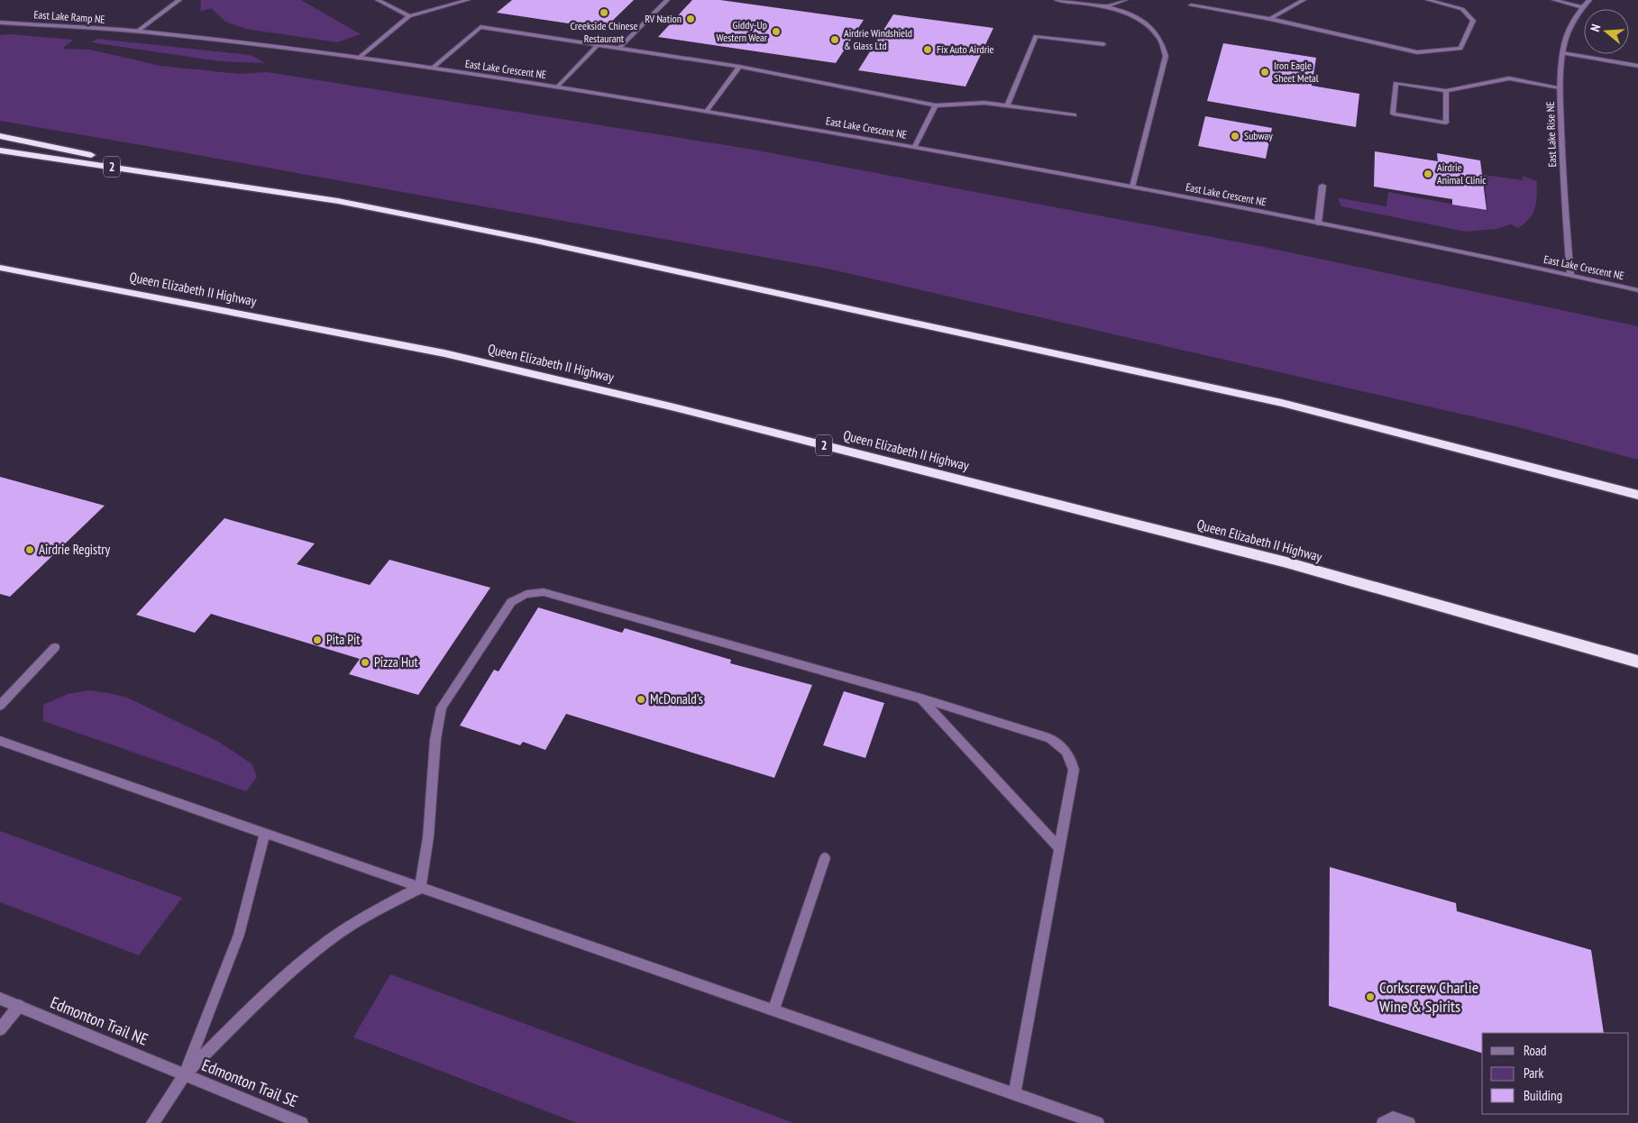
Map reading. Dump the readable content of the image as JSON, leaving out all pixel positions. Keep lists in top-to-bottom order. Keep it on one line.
{"streets":{"highway":["2","Queen Elizabeth II Highway"],"street":["East Lake Ramp NE","East Lake Crescent NE","East Lake Rise NE","Edmonton Trail NE","Edmonton Trail SE"]},"crossings":[["East Lake Ramp NE","East Lake Crescent NE"],["East Lake Crescent NE","East Lake Rise NE"],["Edmonton Trail NE","Edmonton Trail SE"]],"places":["Creekside Chinese Restaurant","RV Nation","Giddy-Up Western Wear","Airdrie Windshield & Glass Ltd","Fix Auto Airdrie","Iron Eagle Sheet Metal","Subway","Airdrie Animal Clinic","Airdrie Registry","Pita Pit","Pizza Hut","McDonald's","Corkscrew Charlie Wine & Spirits"],"legend":["Road","Park","Building"],"north":"left"}
